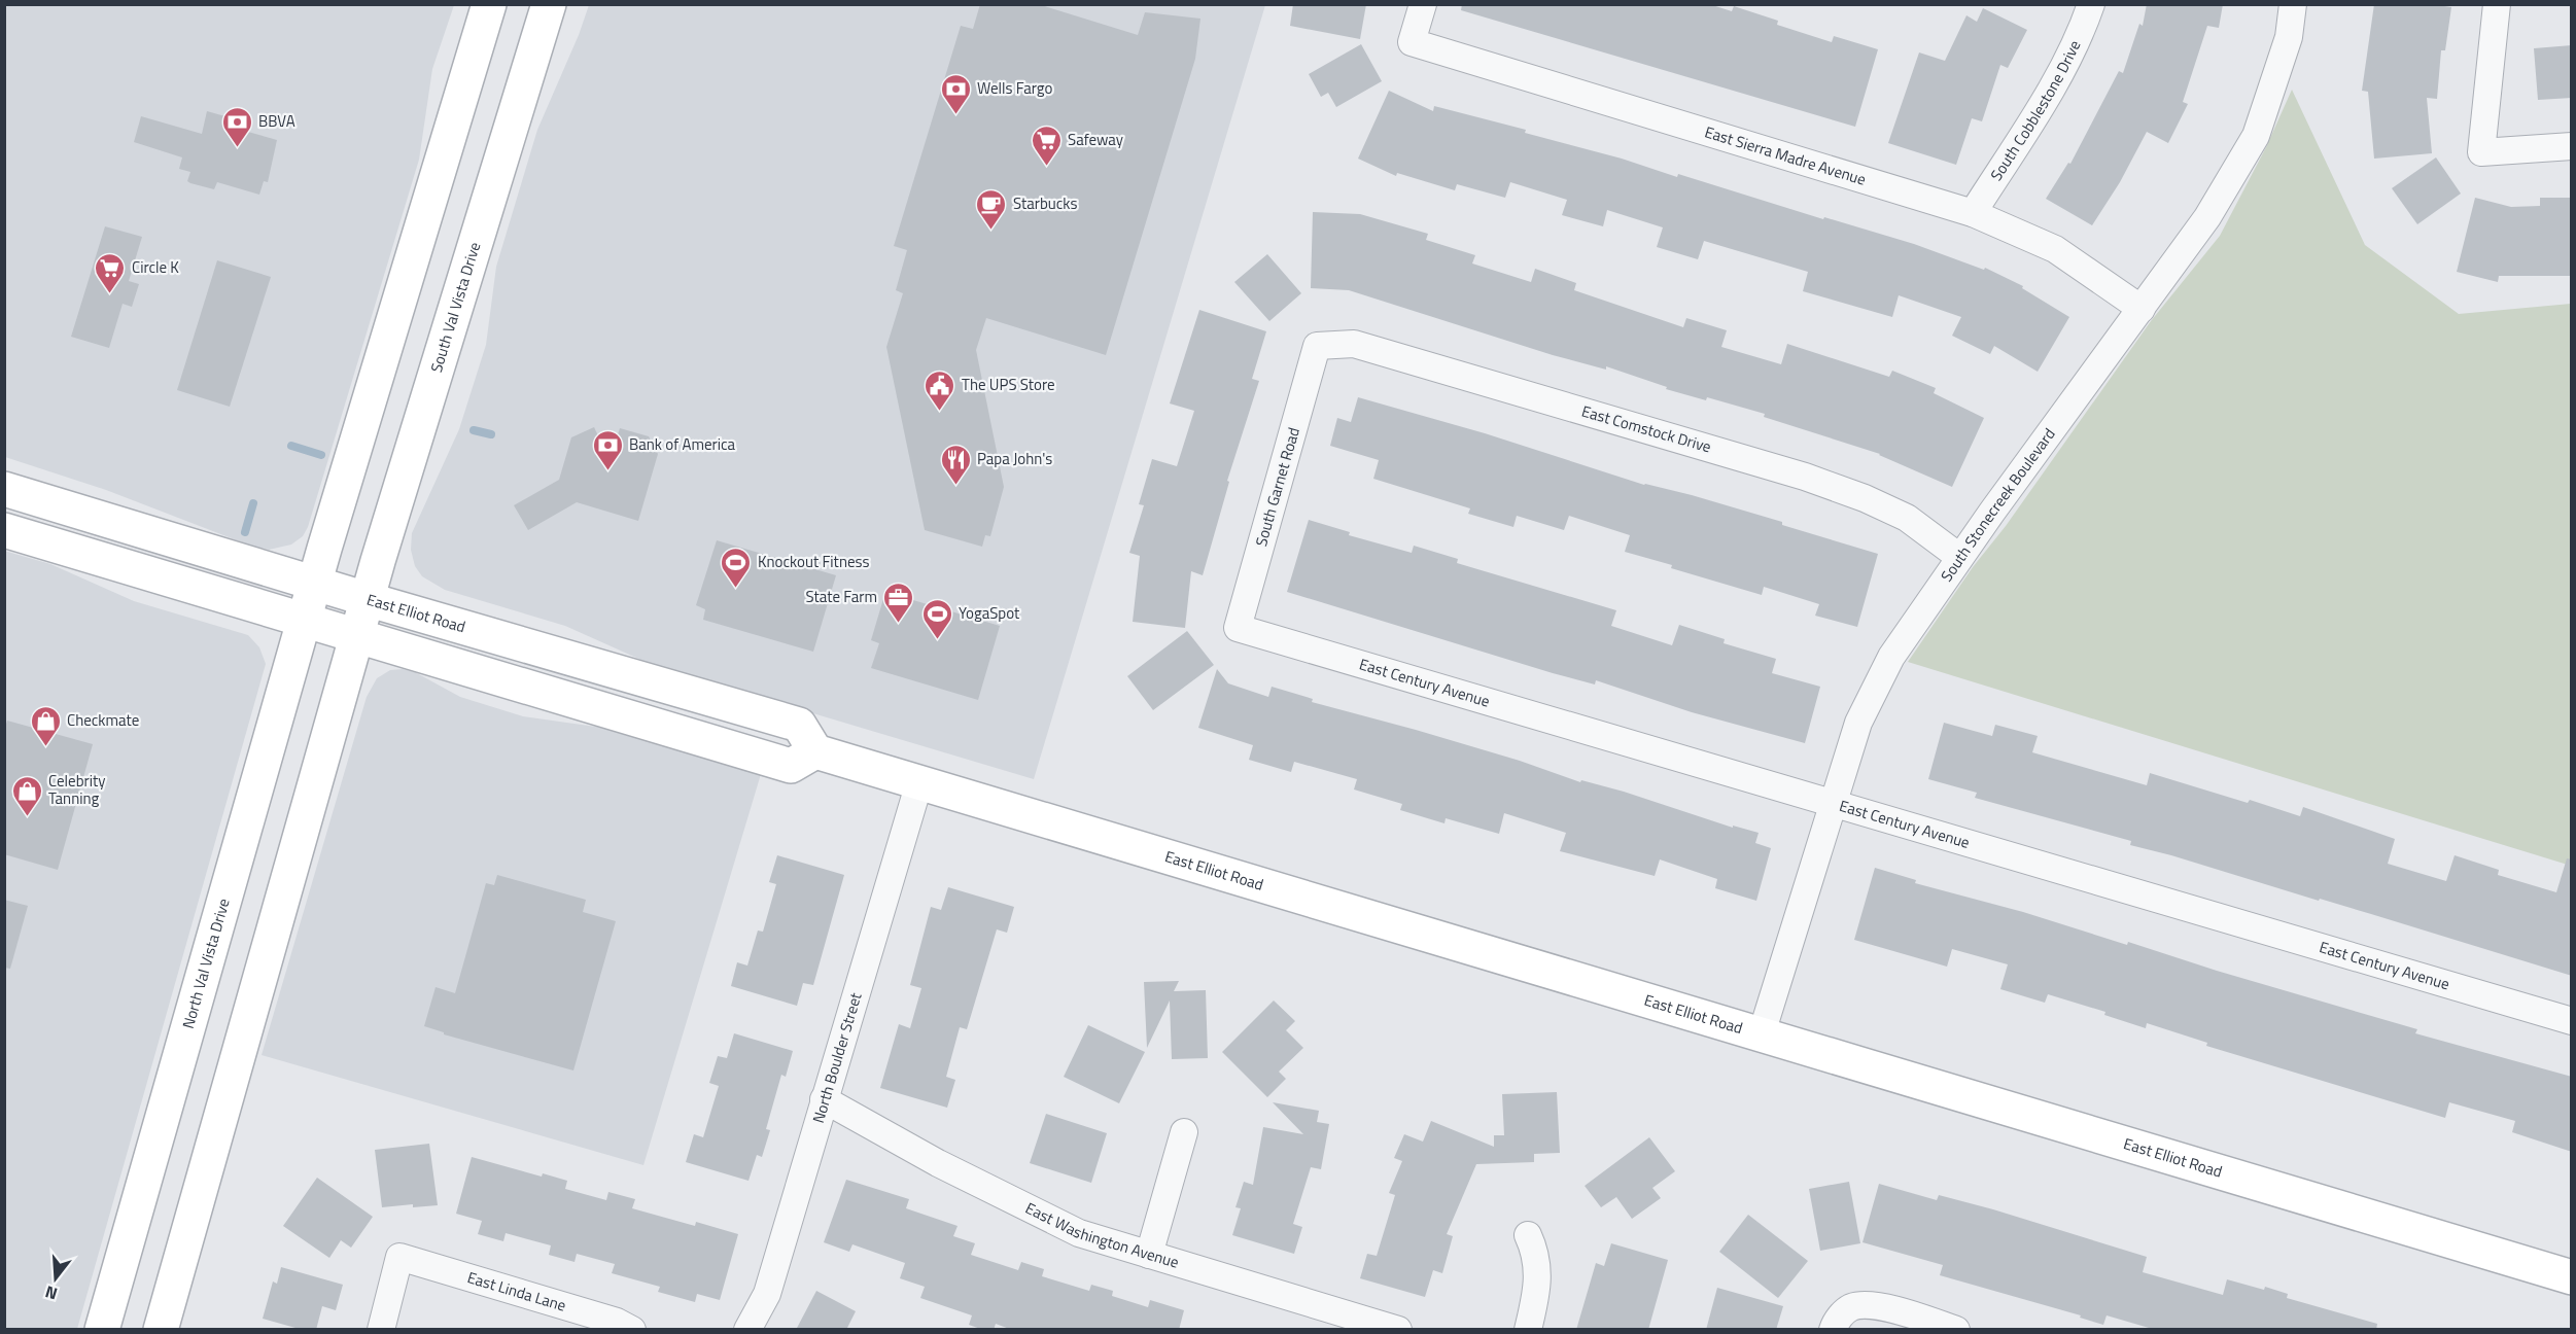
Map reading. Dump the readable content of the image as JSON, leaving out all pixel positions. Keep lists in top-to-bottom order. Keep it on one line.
{"streets":{"main road":["South Val Vista Drive","East Elliot Road","North Val Vista Drive"],"street":["South Cobblestone Drive","East Sierra Madre Avenue","East Comstock Drive","South Garnet Road","South Stonecreek Boulevard","East Century Avenue","North Boulder Street","East Washington Avenue","East Linda Lane"]},"crossings":[["South Cobblestone Drive","East Sierra Madre Avenue"],["East Sierra Madre Avenue","South Stonecreek Boulevard"],["South Val Vista Drive","East Elliot Road"],["East Comstock Drive","South Garnet Road"],["East Comstock Drive","South Stonecreek Boulevard"],["South Garnet Road","East Century Avenue"],["South Stonecreek Boulevard","East Elliot Road"],["South Stonecreek Boulevard","East Century Avenue"],["East Elliot Road","North Val Vista Drive"],["East Elliot Road","North Boulder Street"],["North Boulder Street","East Washington Avenue"]],"places":{"bank":["Wells Fargo","BBVA","Bank of America"],"supermarket":["Safeway","Circle K"],"cafe":["Starbucks"],"public building":["The UPS Store"],"restaurant":["Papa John's"],"sports":["Knockout Fitness","YogaSpot"],"office":["State Farm"],"shop":["Checkmate","Celebrity Tanning"]},"north":"bottom"}
